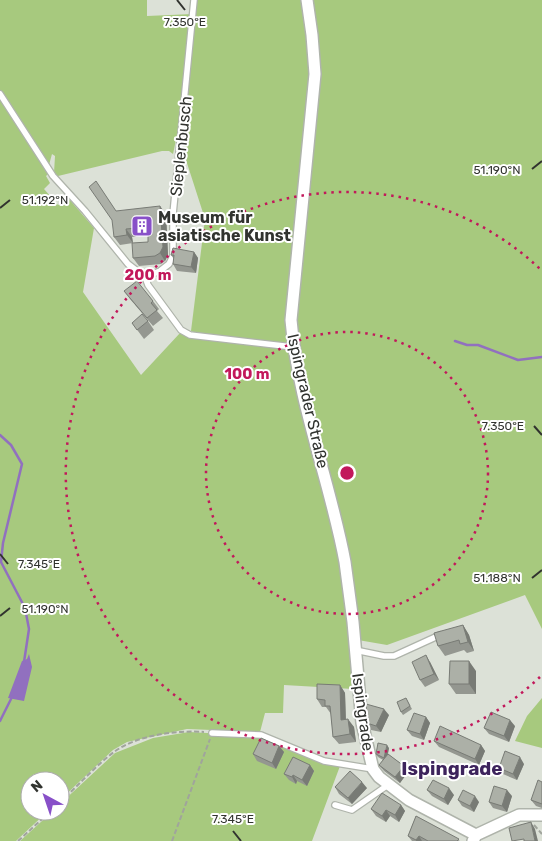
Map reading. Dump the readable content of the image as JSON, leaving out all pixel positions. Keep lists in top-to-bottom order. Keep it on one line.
{"streets":{"street":["Ispingrader Straße","Ispingrade"],"lane":["Sieplenbusch"]},"crossings":[["Ispingrader Straße","Ispingrade"]],"districts":["Ispingrade"],"places":{"building":["Museum für asiatische Kunst"]},"north":"top left","coordinates":["7.350°E","51.190°N","51.192°N","7.345°E","51.188°N"],"rings":["200 m","100 m"]}
